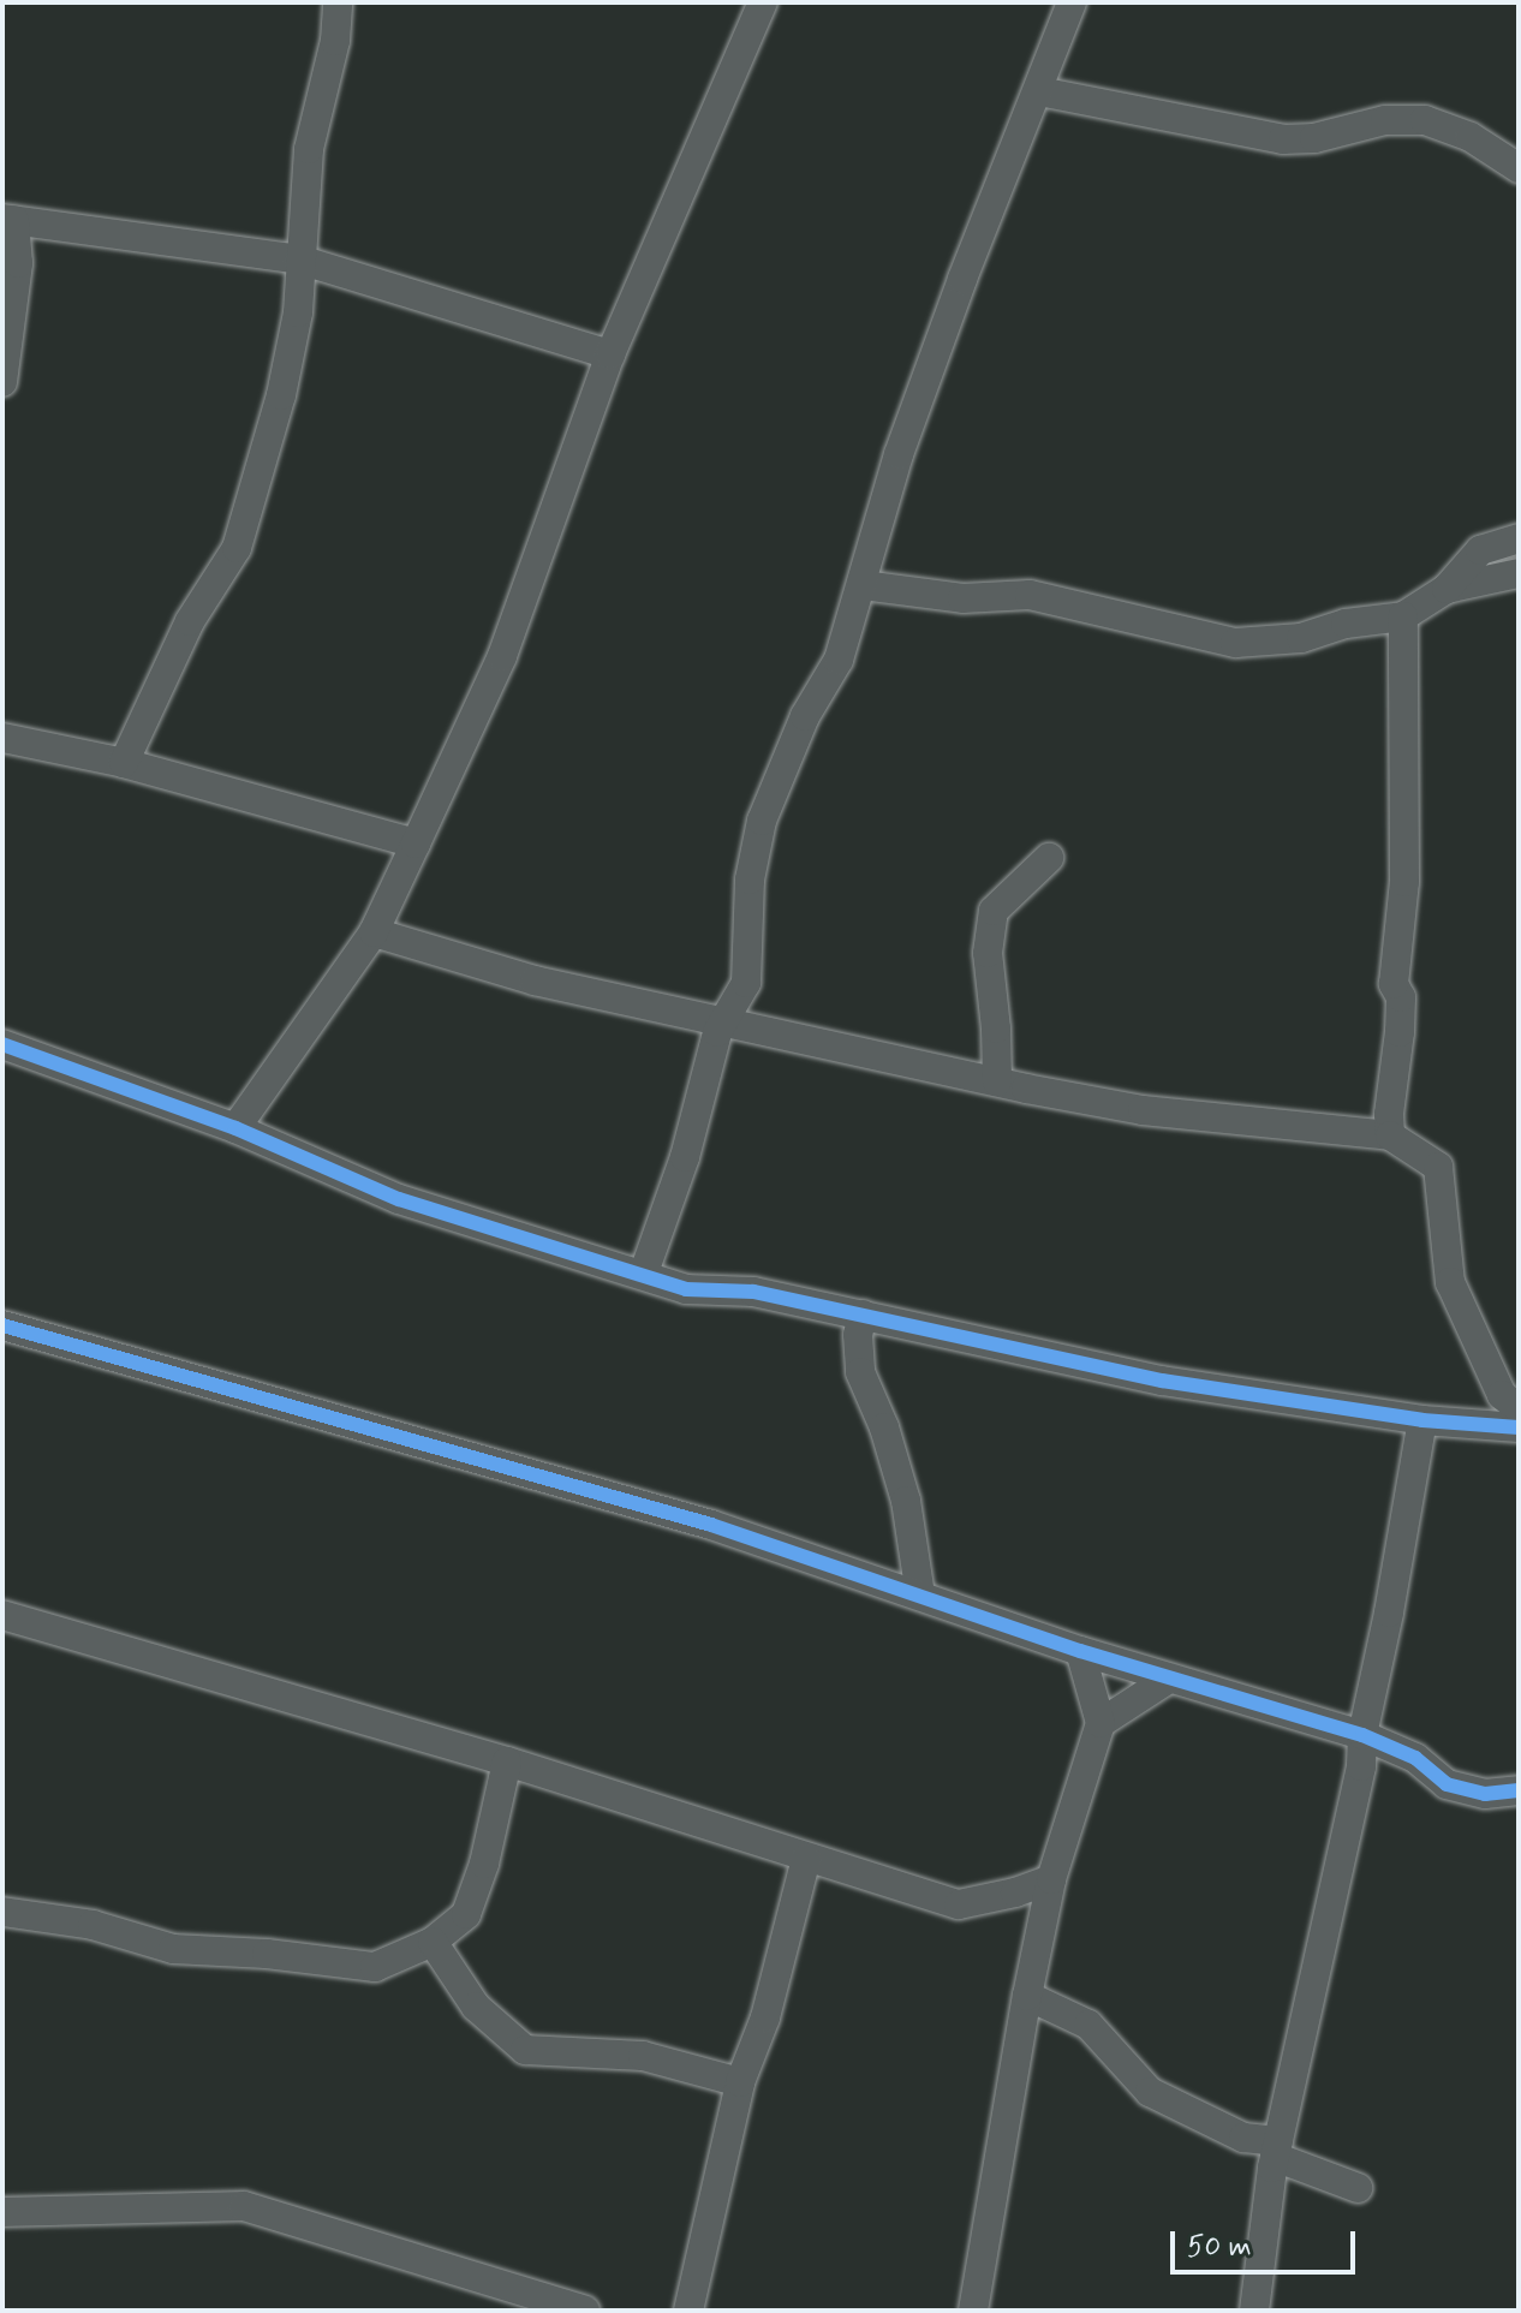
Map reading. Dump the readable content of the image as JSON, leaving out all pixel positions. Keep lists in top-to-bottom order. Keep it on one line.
{"scale_bar":"50 m"}
